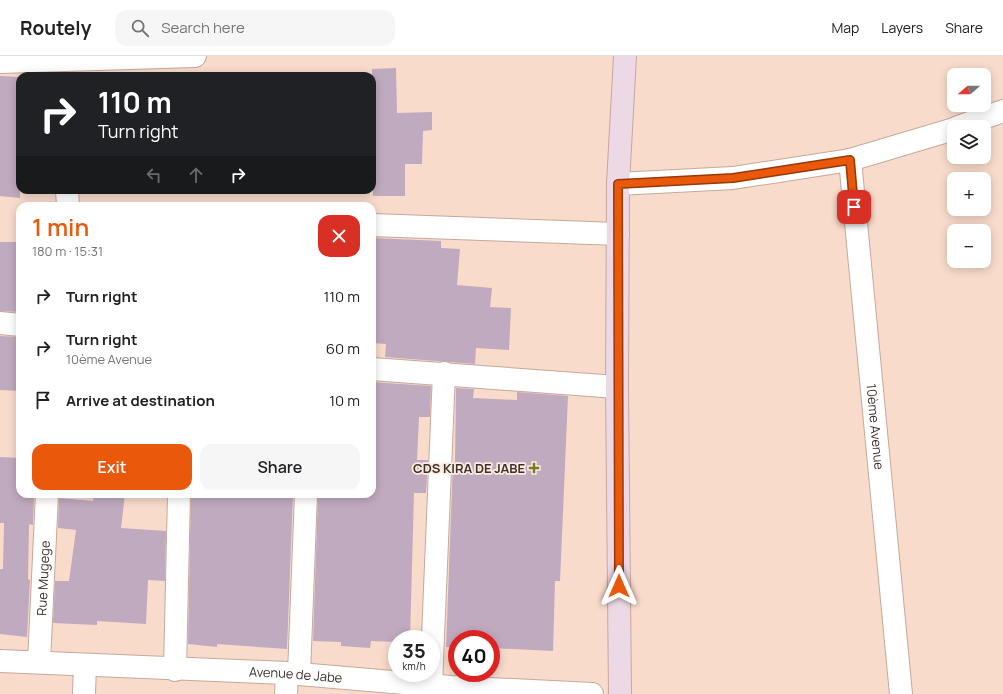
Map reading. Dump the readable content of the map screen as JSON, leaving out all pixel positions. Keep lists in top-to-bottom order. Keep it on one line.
{"streets":{"street":["10ème Avenue","Rue Mugege","Avenue de Jabe"]},"crossings":[["Rue Mugege","Avenue de Jabe"]],"places":{"health":["CDS KIRA DE JABE"]},"north":"left","page":{"header":"Routely","search":"Search here","nav":["Map","Layers","Share"],"map_buttons":["+","−"],"turn":["110 m","Turn right"],"heading":["1 min","180 m · 15:31"],"list":[{"name":"Turn right","value":"110 m"},{"name":"Turn right","note":"10ème Avenue","value":"60 m"},{"name":"Arrive at destination","value":"10 m"}],"buttons":["Exit","Share"],"speed":"35 km/h","limit":"40"}}
